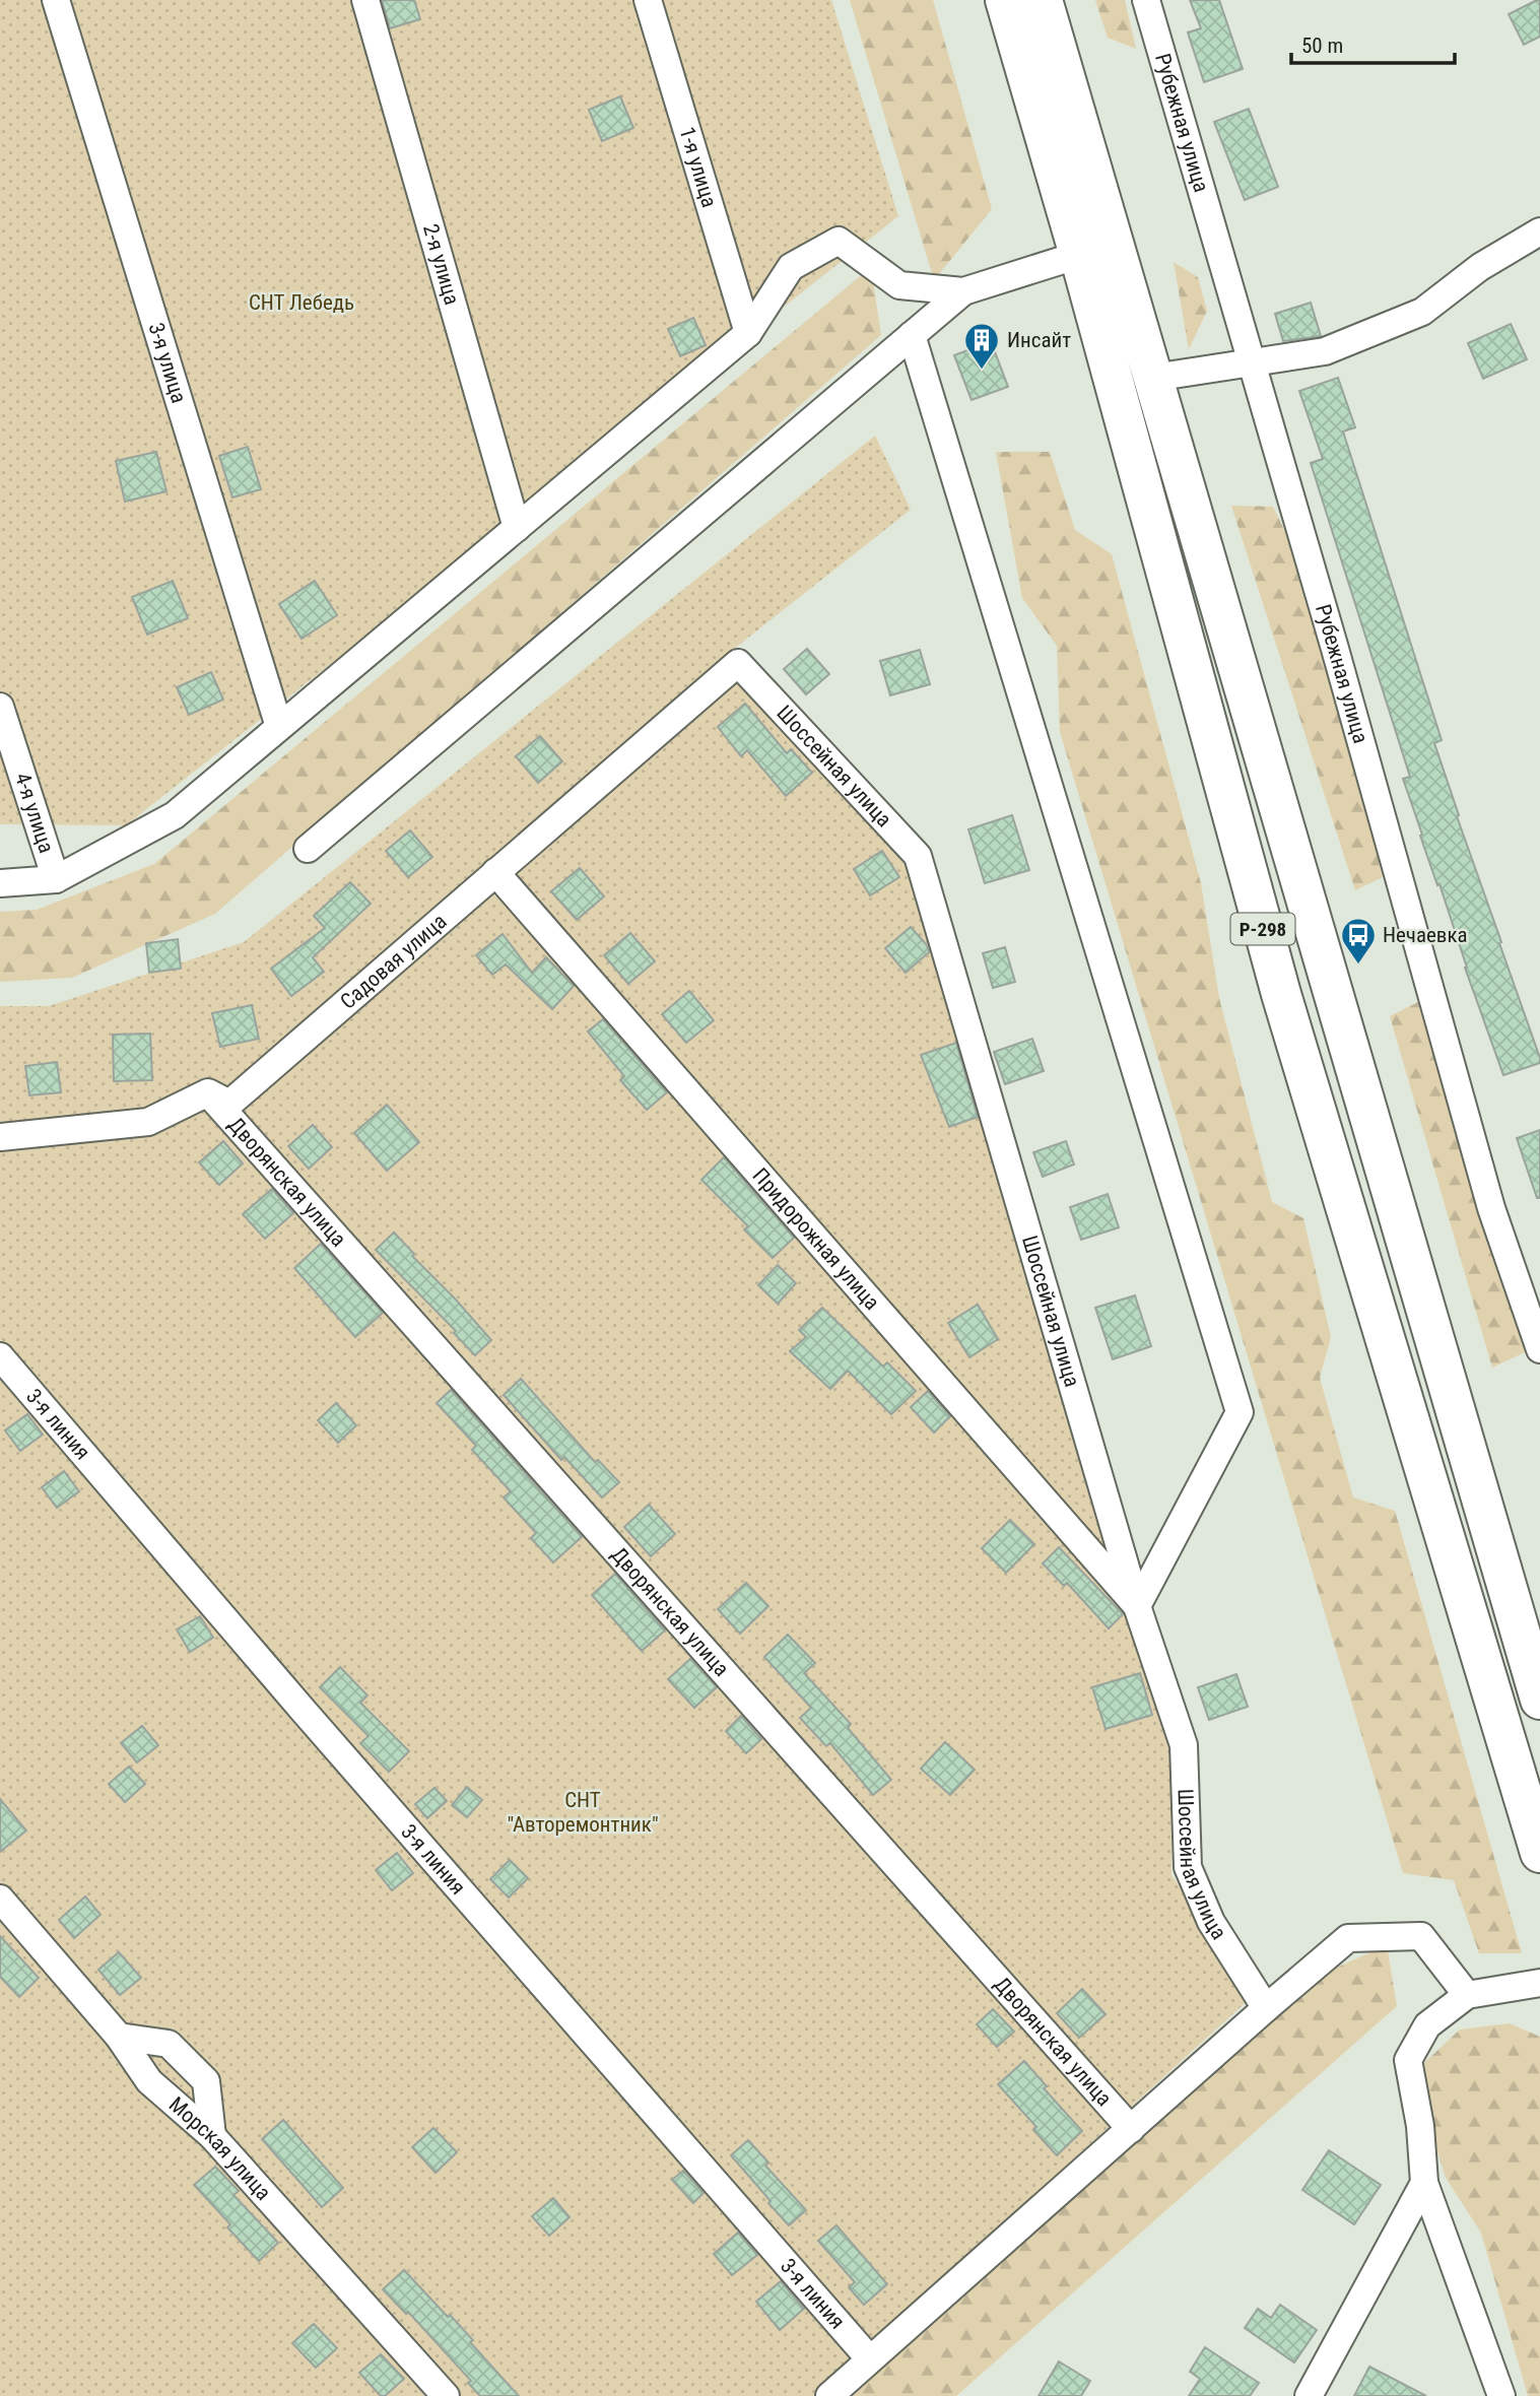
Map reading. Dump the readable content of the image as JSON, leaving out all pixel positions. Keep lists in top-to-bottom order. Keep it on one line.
{"streets":{"highway":["Р-298"],"street":["Рубежная улица","1-я улица","2-я улица","3-я улица","Шоссейная улица","4-я улица","Садовая улица","Дворянская улица","Придорожная улица","3-я линия","Морская улица"]},"crossings":[["Шоссейная улица","Садовая улица"],["Шоссейная улица","Придорожная улица"],["Садовая улица","Дворянская улица"],["Садовая улица","Придорожная улица"]],"parks":["СНТ Лебедь","СНТ \"Авторемонтник\""],"places":{"building":["Инсайт"],"bus stop":["Нечаевка"]},"scale_bar":"50 m"}
